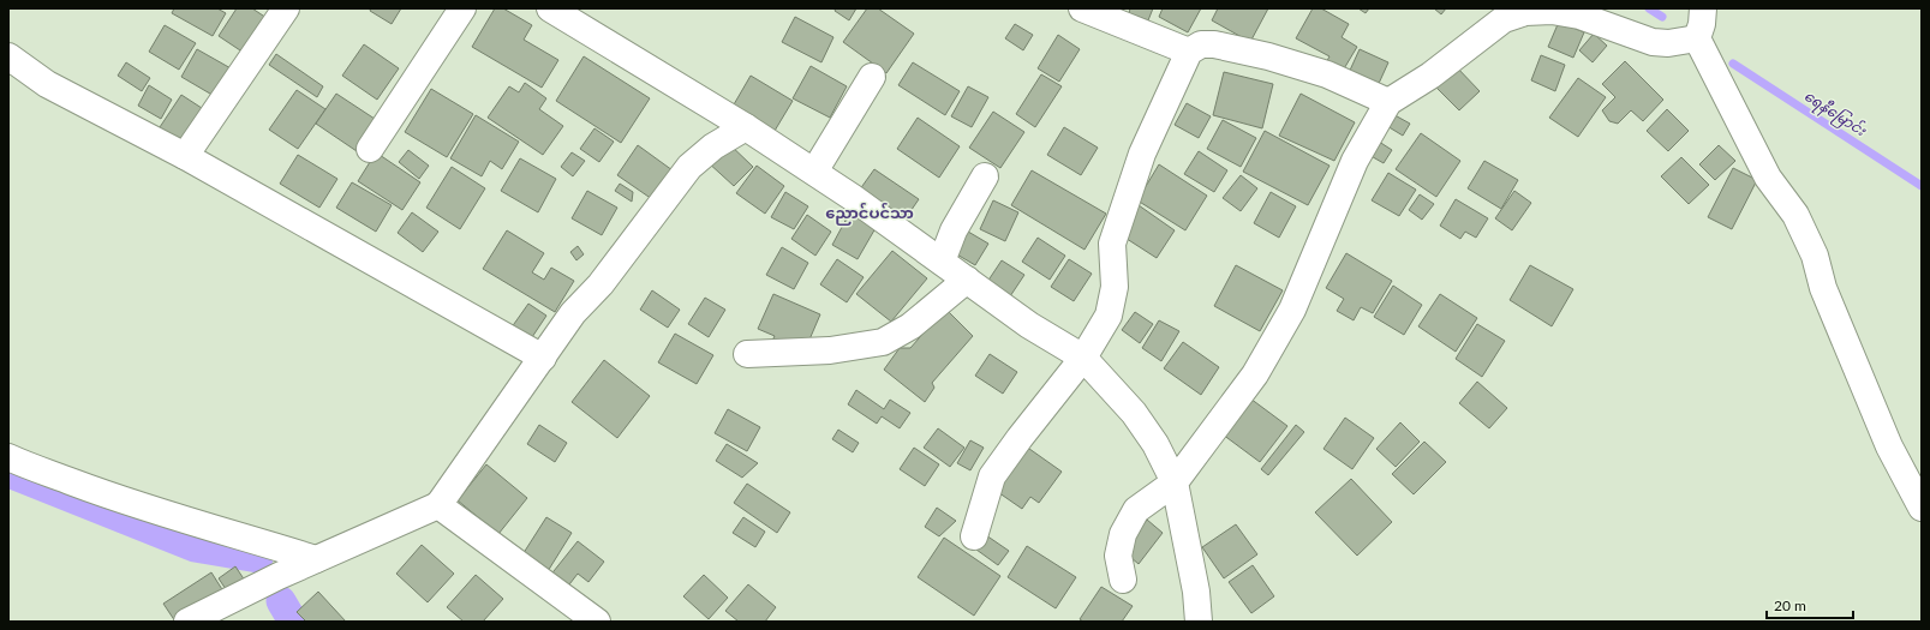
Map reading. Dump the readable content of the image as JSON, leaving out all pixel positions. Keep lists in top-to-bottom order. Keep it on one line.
{"districts":["ညောင်ပင်သာ"],"water":["ရေနီမြောင်း"],"scale_bar":"20 m"}
